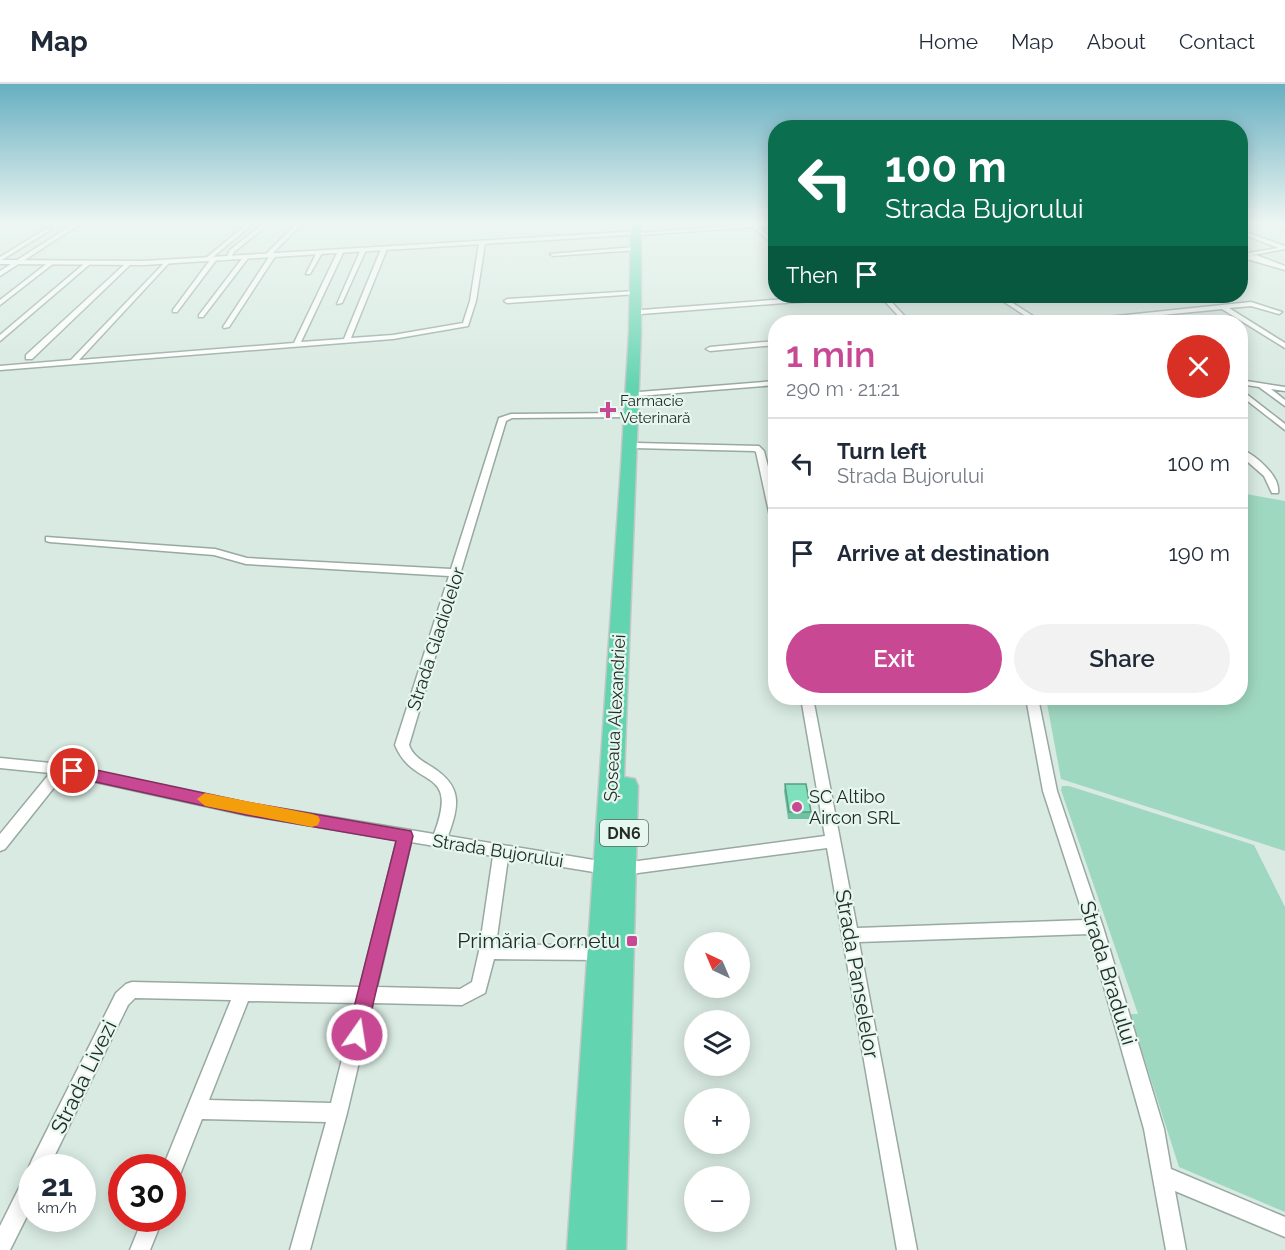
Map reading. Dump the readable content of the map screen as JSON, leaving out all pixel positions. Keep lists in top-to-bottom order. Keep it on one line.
{"streets":{"highway":["Șoseaua Alexandriei","DN6"],"street":["Strada Gladiolelor","Strada Bujorului","Strada Bradului","Strada Panselelor","Strada Livezi"]},"crossings":[["Strada Gladiolelor","Șoseaua Alexandriei"],["Strada Gladiolelor","Strada Bujorului"],["Șoseaua Alexandriei","Strada Bujorului"],["Strada Bujorului","Strada Panselelor"]],"places":{"health":["Farmacie Veterinară"],"other":["SC Altibo Aircon SRL"],"transit":["Primăria Cornetu"]},"north":"top left","page":{"header":"Map","nav":["Home","Map","About","Contact"],"turn":["100 m","Strada Bujorului"],"then":"Then","heading":["1 min","290 m · 21:21"],"list":[{"name":"Turn left","note":"Strada Bujorului","value":"100 m"},{"name":"Arrive at destination","value":"190 m"}],"buttons":["Exit","Share"],"map_buttons":["+","−"],"speed":"21 km/h","limit":"30"}}
